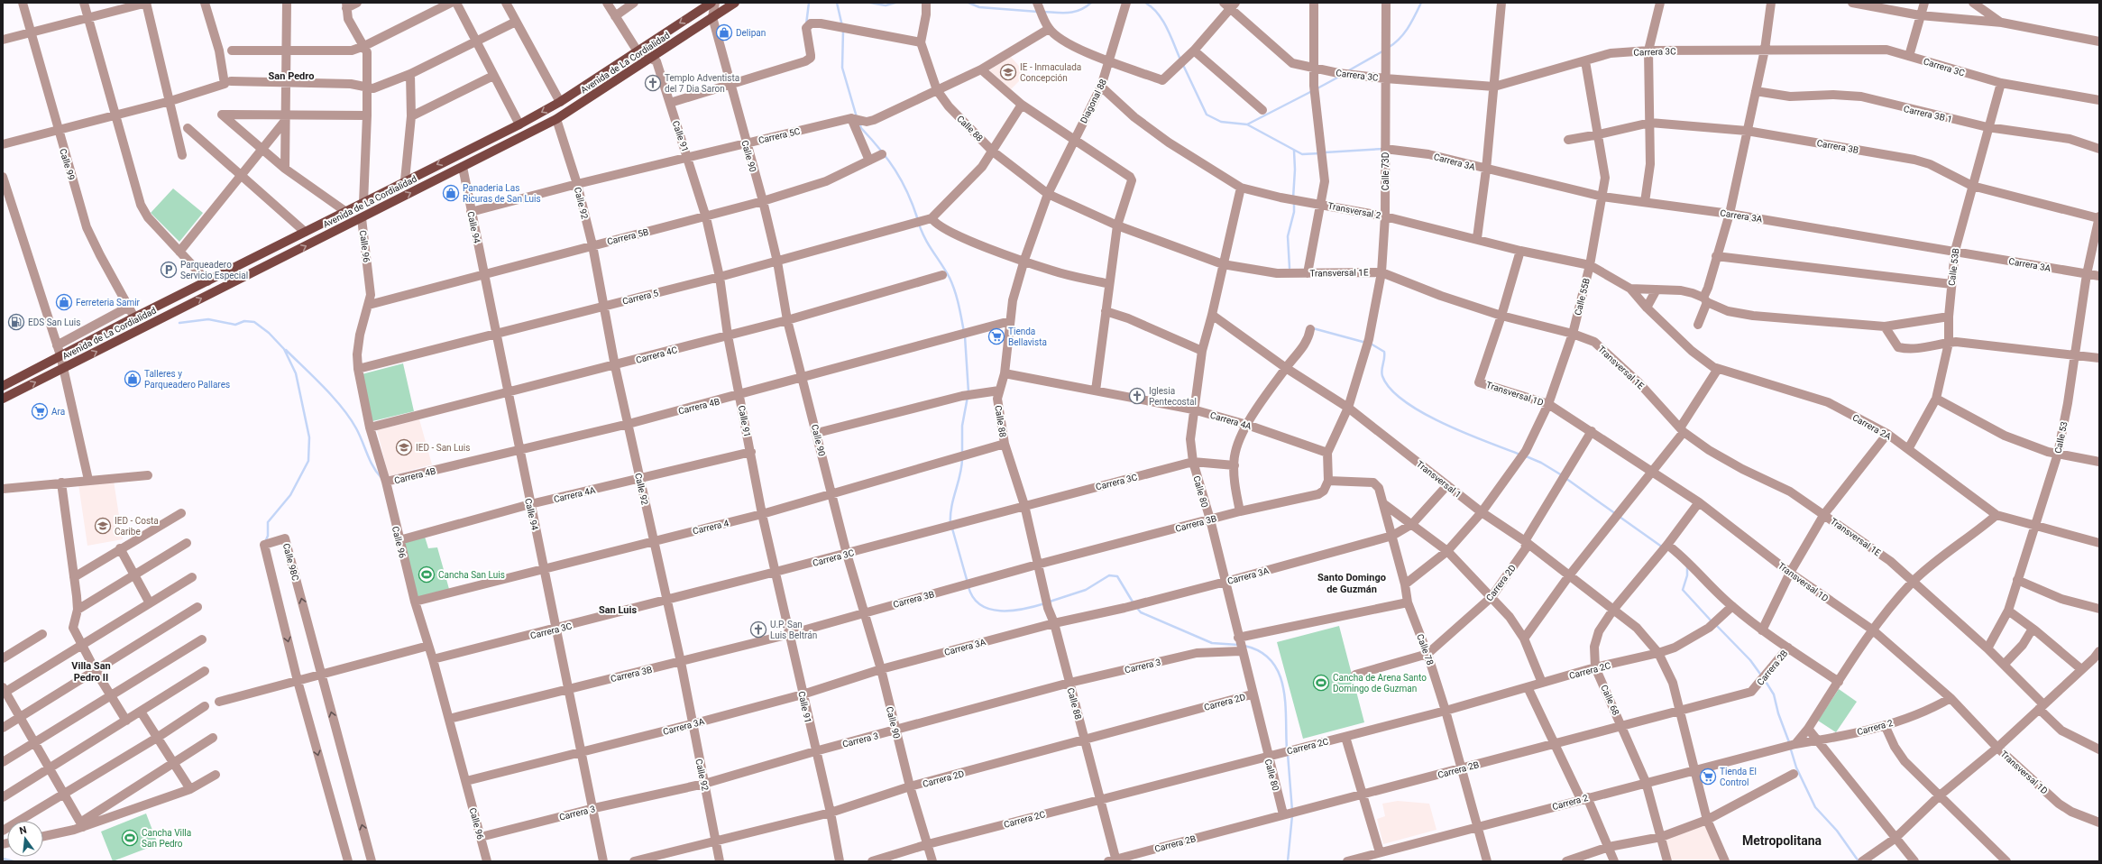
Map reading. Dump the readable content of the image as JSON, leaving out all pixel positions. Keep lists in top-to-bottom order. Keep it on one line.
{"streets":{"main road":["Avenida de La Cordialidad"],"street":["Carrera 3C","Diagonal 88","Carrera 3B 1","Calle 88","Carrera 5C","Calle 91","Carrera 3B","Calle 90","Carrera 3A","Calle 99","Calle 73D","Calle 92","Transversal 2","Calle 94","Carrera 5B","Calle 96","Calle 53B","Transversal 1E","Carrera 5","Calle 55B","Carrera 4C","Transversal 1D","Carrera 4B","Carrera 4A","Carrera 2A","Calle 53","Transversal 1","Calle 80","Carrera 4","Calle 98C","Carrera 2D","Calle 78","Carrera 3","Carrera 2B","Carrera 2C","Calle 68","Carrera 2"]},"crossings":[["Carrera 3C","Calle 88"],["Carrera 3C","Calle 91"],["Carrera 3C","Calle 90"],["Carrera 3C","Calle 73D"],["Carrera 3C","Calle 92"],["Carrera 3C","Calle 94"],["Carrera 3C","Calle 96"],["Carrera 3C","Calle 53B"],["Carrera 3C","Calle 55B"],["Carrera 3C","Calle 80"],["Avenida de La Cordialidad","Calle 91"],["Avenida de La Cordialidad","Calle 90"],["Avenida de La Cordialidad","Calle 99"],["Avenida de La Cordialidad","Calle 92"],["Avenida de La Cordialidad","Calle 94"],["Avenida de La Cordialidad","Calle 96"],["Diagonal 88","Calle 88"],["Diagonal 88","Transversal 2"],["Diagonal 88","Transversal 1E"],["Carrera 3B 1","Calle 53B"],["Calle 88","Carrera 5C"],["Calle 88","Carrera 3B"],["Calle 88","Carrera 3A"],["Calle 88","Transversal 1E"],["Calle 88","Carrera 4B"],["Calle 88","Carrera 4A"],["Calle 88","Carrera 4"],["Calle 88","Carrera 2D"],["Calle 88","Carrera 3"],["Calle 88","Carrera 2B"],["Calle 88","Carrera 2C"],["Carrera 5C","Calle 91"],["Carrera 5C","Calle 90"],["Carrera 5C","Calle 92"],["Carrera 5C","Calle 94"],["Calle 91","Carrera 3B"],["Calle 91","Carrera 3A"],["Calle 91","Carrera 5B"],["Calle 91","Carrera 5"],["Calle 91","Carrera 4C"],["Calle 91","Carrera 4B"],["Calle 91","Carrera 4A"],["Calle 91","Carrera 4"],["Calle 91","Carrera 2D"],["Calle 91","Carrera 3"],["Carrera 3B","Calle 90"],["Carrera 3B","Calle 92"],["Carrera 3B","Calle 94"],["Carrera 3B","Calle 96"],["Carrera 3B","Calle 53B"],["Carrera 3B","Calle 55B"],["Carrera 3B","Calle 53"],["Carrera 3B","Calle 80"],["Carrera 3B","Calle 78"],["Calle 90","Carrera 3A"],["Calle 90","Carrera 5B"],["Calle 90","Carrera 5"],["Calle 90","Carrera 4C"],["Calle 90","Carrera 4B"],["Calle 90","Carrera 4"],["Calle 90","Carrera 2D"],["Calle 90","Carrera 3"],["Calle 90","Carrera 2C"],["Carrera 3A","Calle 73D"],["Carrera 3A","Calle 92"],["Carrera 3A","Calle 94"],["Carrera 3A","Calle 96"],["Carrera 3A","Calle 53B"],["Carrera 3A","Calle 55B"],["Carrera 3A","Calle 53"],["Carrera 3A","Transversal 1"],["Carrera 3A","Calle 80"],["Carrera 3A","Calle 78"],["Calle 73D","Transversal 2"],["Calle 73D","Transversal 1E"],["Calle 73D","Carrera 4A"],["Calle 73D","Transversal 1"],["Calle 92","Carrera 5B"],["Calle 92","Carrera 5"],["Calle 92","Carrera 4C"],["Calle 92","Carrera 4B"],["Calle 92","Carrera 4A"],["Calle 92","Carrera 4"],["Calle 92","Carrera 2D"],["Calle 92","Carrera 3"],["Transversal 2","Calle 55B"],["Transversal 2","Carrera 2A"],["Transversal 2","Calle 80"],["Calle 94","Carrera 5B"],["Calle 94","Carrera 5"],["Calle 94","Carrera 4C"],["Calle 94","Carrera 4B"],["Calle 94","Carrera 4A"],["Calle 94","Carrera 4"],["Calle 94","Carrera 3"],["Carrera 5B","Calle 96"],["Calle 96","Carrera 5"],["Calle 96","Carrera 4C"],["Calle 96","Carrera 4B"],["Calle 96","Carrera 4A"],["Calle 96","Carrera 4"],["Calle 96","Carrera 3"],["Calle 53B","Carrera 2A"],["Transversal 1E","Calle 55B"],["Transversal 1E","Transversal 1D"],["Transversal 1E","Calle 53"],["Transversal 1E","Calle 80"],["Calle 55B","Transversal 1D"],["Calle 55B","Transversal 1"],["Calle 55B","Calle 78"],["Transversal 1D","Carrera 2D"],["Transversal 1D","Calle 68"],["Transversal 1D","Carrera 2"],["Carrera 4A","Calle 80"],["Carrera 2A","Calle 53"],["Transversal 1","Calle 80"],["Transversal 1","Carrera 2D"],["Transversal 1","Carrera 2B"],["Transversal 1","Carrera 2C"],["Transversal 1","Calle 68"],["Transversal 1","Carrera 2"],["Calle 80","Carrera 2D"],["Calle 80","Carrera 3"],["Calle 80","Carrera 2B"],["Calle 80","Carrera 2C"],["Carrera 2D","Calle 78"],["Calle 78","Carrera 3"],["Calle 78","Carrera 2B"],["Calle 78","Carrera 2C"],["Calle 78","Carrera 2"],["Carrera 2B","Calle 68"],["Carrera 2C","Calle 68"],["Calle 68","Carrera 2"]],"districts":["San Pedro","Santo Domingo de Guzmán","San Luis","Villa San Pedro II","Metropolitana"],"places":{"shop":["Delipan","Panaderia Las Ricuras de San Luis","Ferreteria Samir","Talleres y Parqueadero Pallares"],"school or university":["IE - Inmaculada Concepción","IED - San Luis","IED - Costa Caribe"],"church":["Templo Adventista del 7 Dia Saron","Iglesia Pentecostal","U.P. San Luis Beltrán"],"parking":["Parqueadero Servicio Especial"],"fuel station":["EDS San Luis"],"supermarket":["Tienda Bellavista","Ara","Tienda El Control"],"sports":["Cancha San Luis","Cancha de Arena Santo Domingo de Guzman","Cancha Villa San Pedro"]},"north":"top"}
